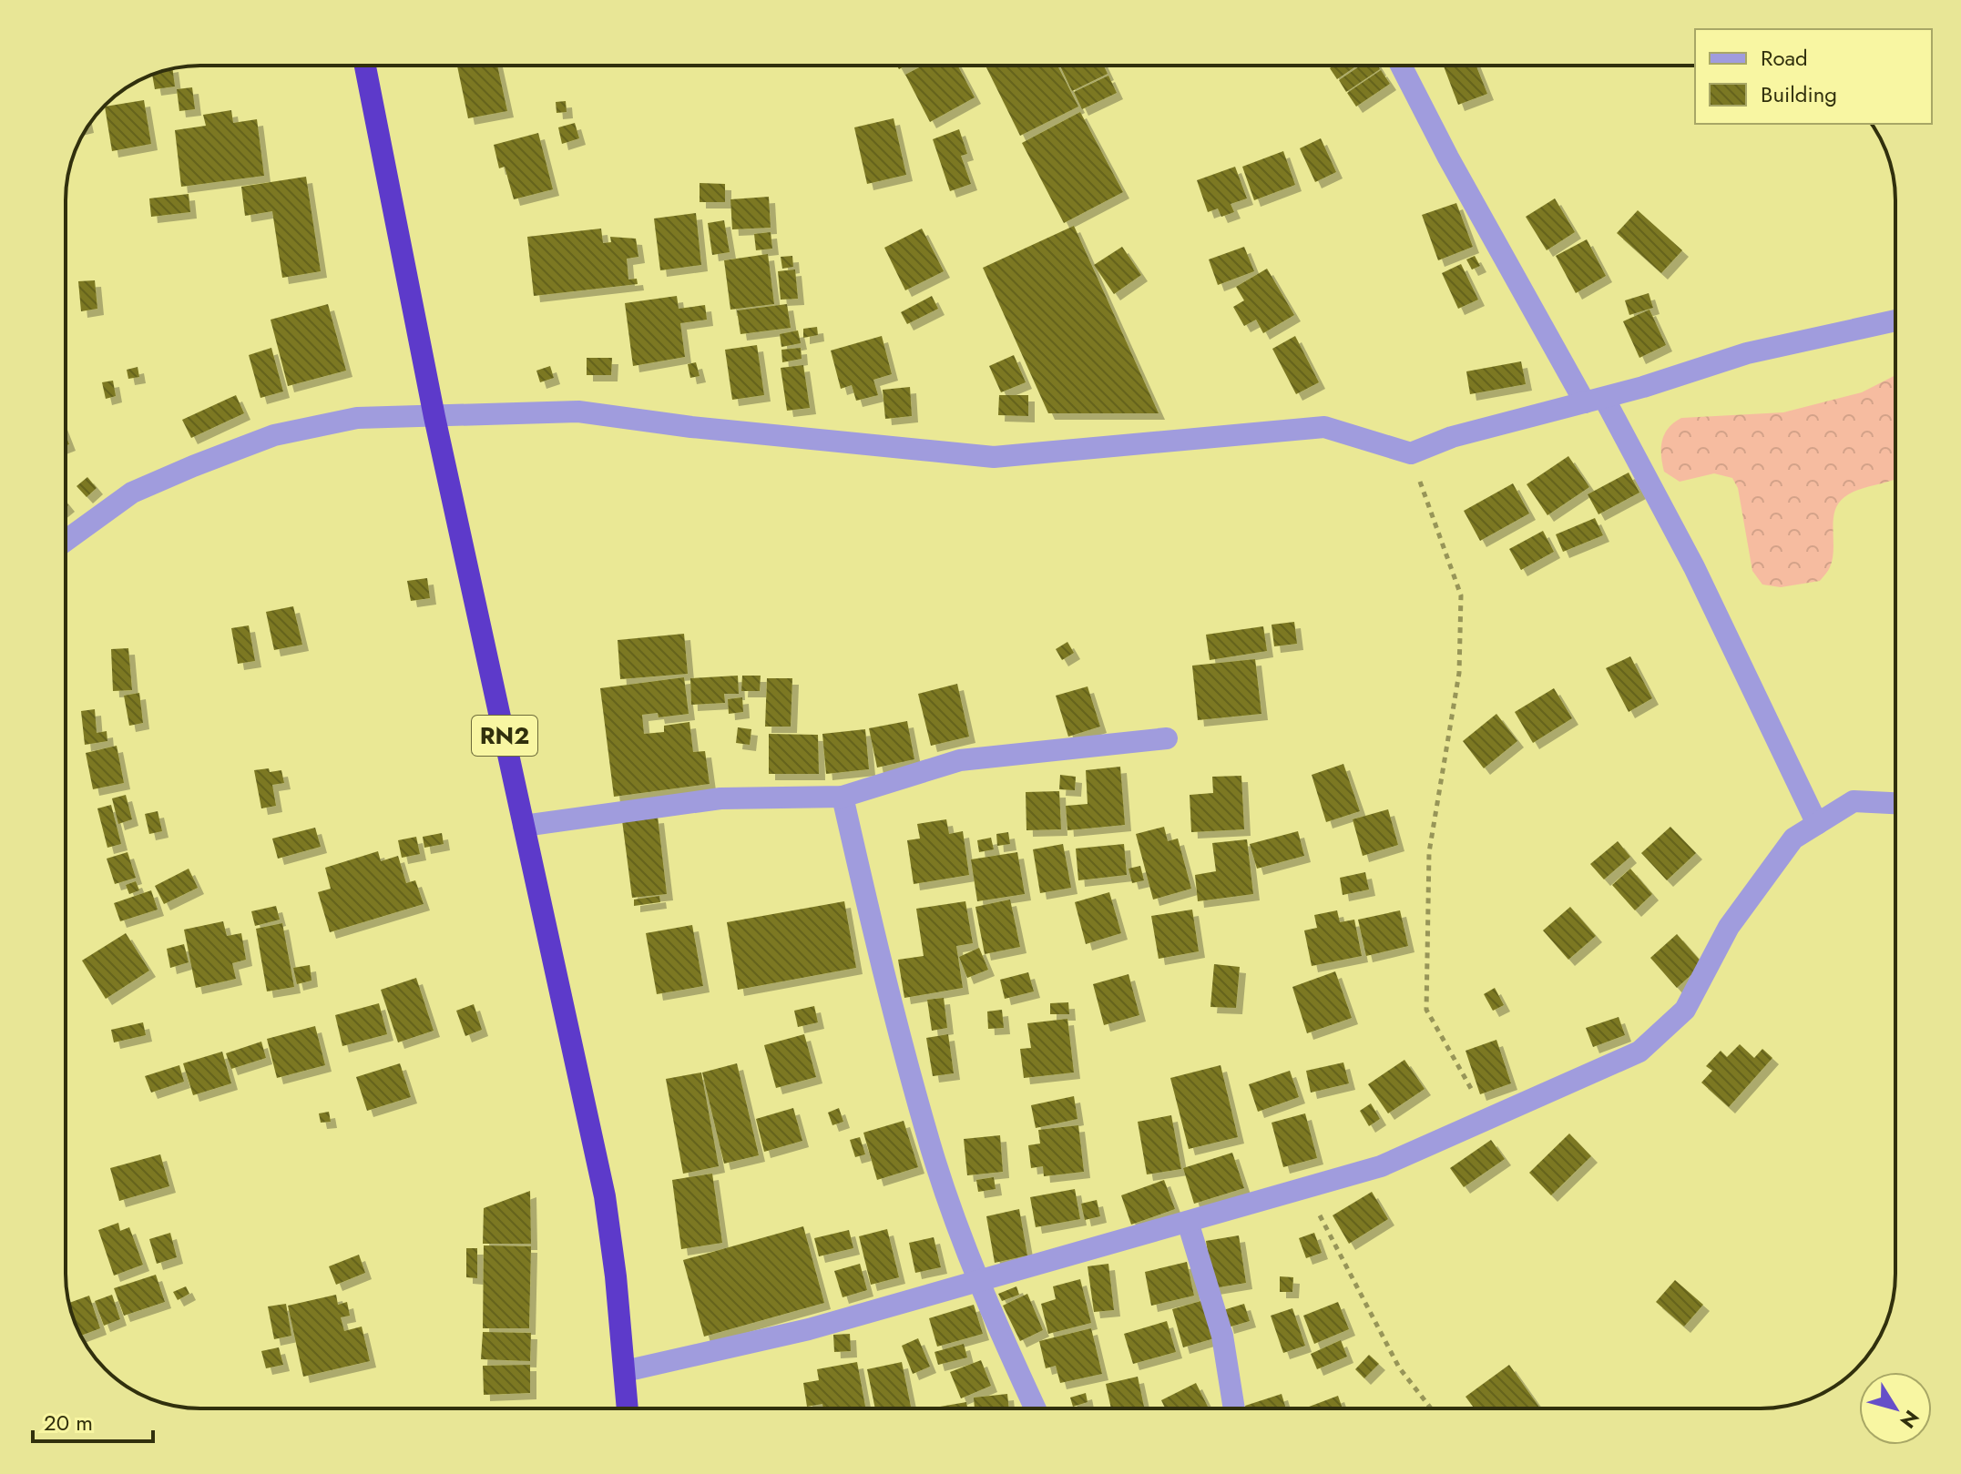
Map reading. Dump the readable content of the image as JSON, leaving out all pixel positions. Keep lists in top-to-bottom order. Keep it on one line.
{"streets":{"highway":["RN2"]},"legend":["Road","Building"],"scale_bar":"20 m","north":"bottom right"}
